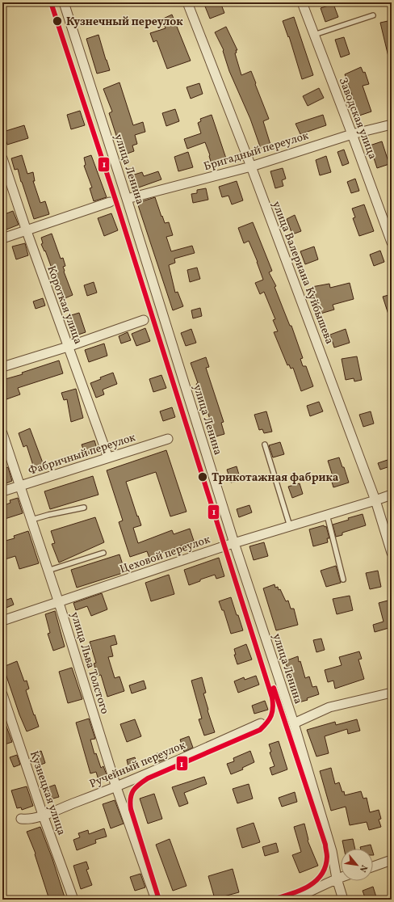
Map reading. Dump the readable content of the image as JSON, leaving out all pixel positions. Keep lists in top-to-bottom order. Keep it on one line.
{"streets":{"street":["Заводская улица","Бригадный переулок","улица Ленина","улица Валериана Куйбышева","Короткая улица","Фабричный переулок","Цеховой переулок","улица Льва Толстого","Ручейный переулок","Кузнецкая улица"]},"crossings":[["Заводская улица","Бригадный переулок"],["Бригадный переулок","улица Ленина"],["Бригадный переулок","улица Валериана Куйбышева"],["улица Ленина","Цеховой переулок"],["улица Валериана Куйбышева","Цеховой переулок"],["Короткая улица","Фабричный переулок"],["Фабричный переулок","улица Льва Толстого"],["Цеховой переулок","улица Льва Толстого"],["улица Льва Толстого","Ручейный переулок"],["Ручейный переулок","Кузнецкая улица"]],"places":["Кузнечный переулок","Трикотажная фабрика"],"lines":["transit line 1"],"north":"bottom right"}
